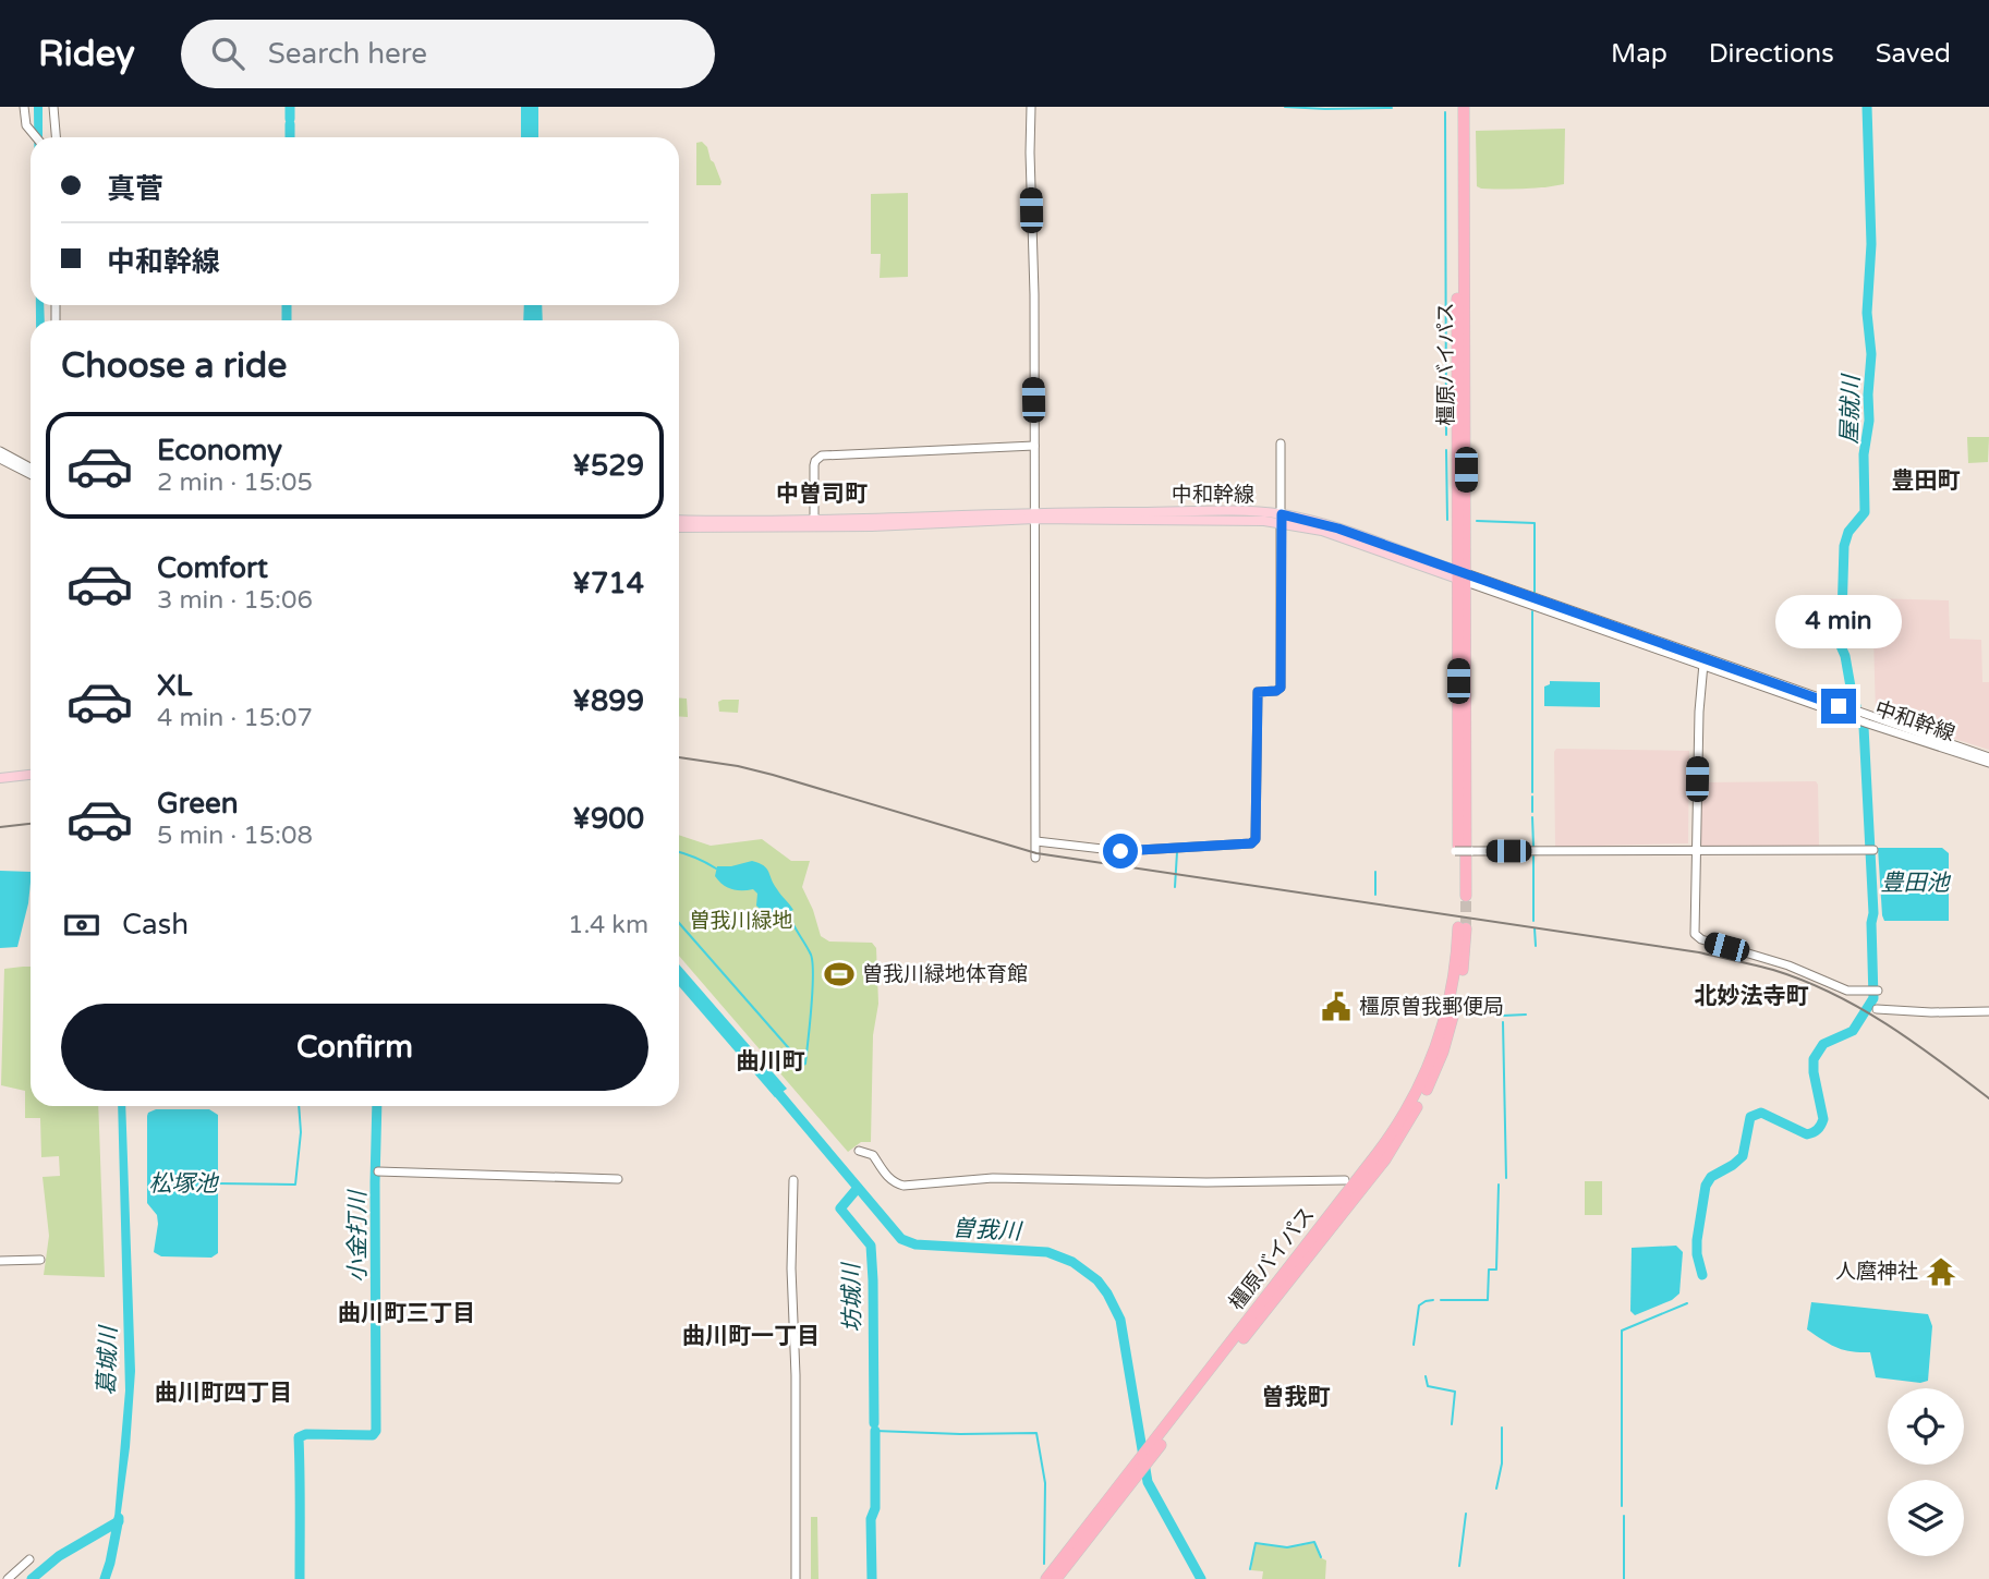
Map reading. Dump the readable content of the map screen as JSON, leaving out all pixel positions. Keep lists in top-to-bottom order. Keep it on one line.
{"streets":{"highway":["橿原バイパス"],"main road":["中和幹線"]},"crossings":[["橿原バイパス","中和幹線"]],"districts":["豊田町","中曽司町","北妙法寺町","曲川町","曲川町三丁目","曲川町一丁目","曲川町四丁目","曽我町"],"water":["屋就川","豊田池","松塚池","曽我川","小金打川","坊城川","葛城川"],"parks":["曽我川緑地"],"places":{"sports":["曽我川緑地体育館"],"public building":["橿原曽我郵便局"],"temple":["人麿神社"]},"page":{"header":"Ridey","search":"Search here","nav":["Map","Directions","Saved"],"banner":["真菅","中和幹線"],"heading":"Choose a ride","list":[{"name":"Economy","note":"2 min · 15:05","value":"¥529"},{"name":"Comfort","note":"3 min · 15:06","value":"¥714"},{"name":"XL","note":"4 min · 15:07","value":"¥899"},{"name":"Green","note":"5 min · 15:08","value":"¥900"}],"bubble":"4 min","pay":["Cash","1.4 km"],"buttons":"Confirm"}}
